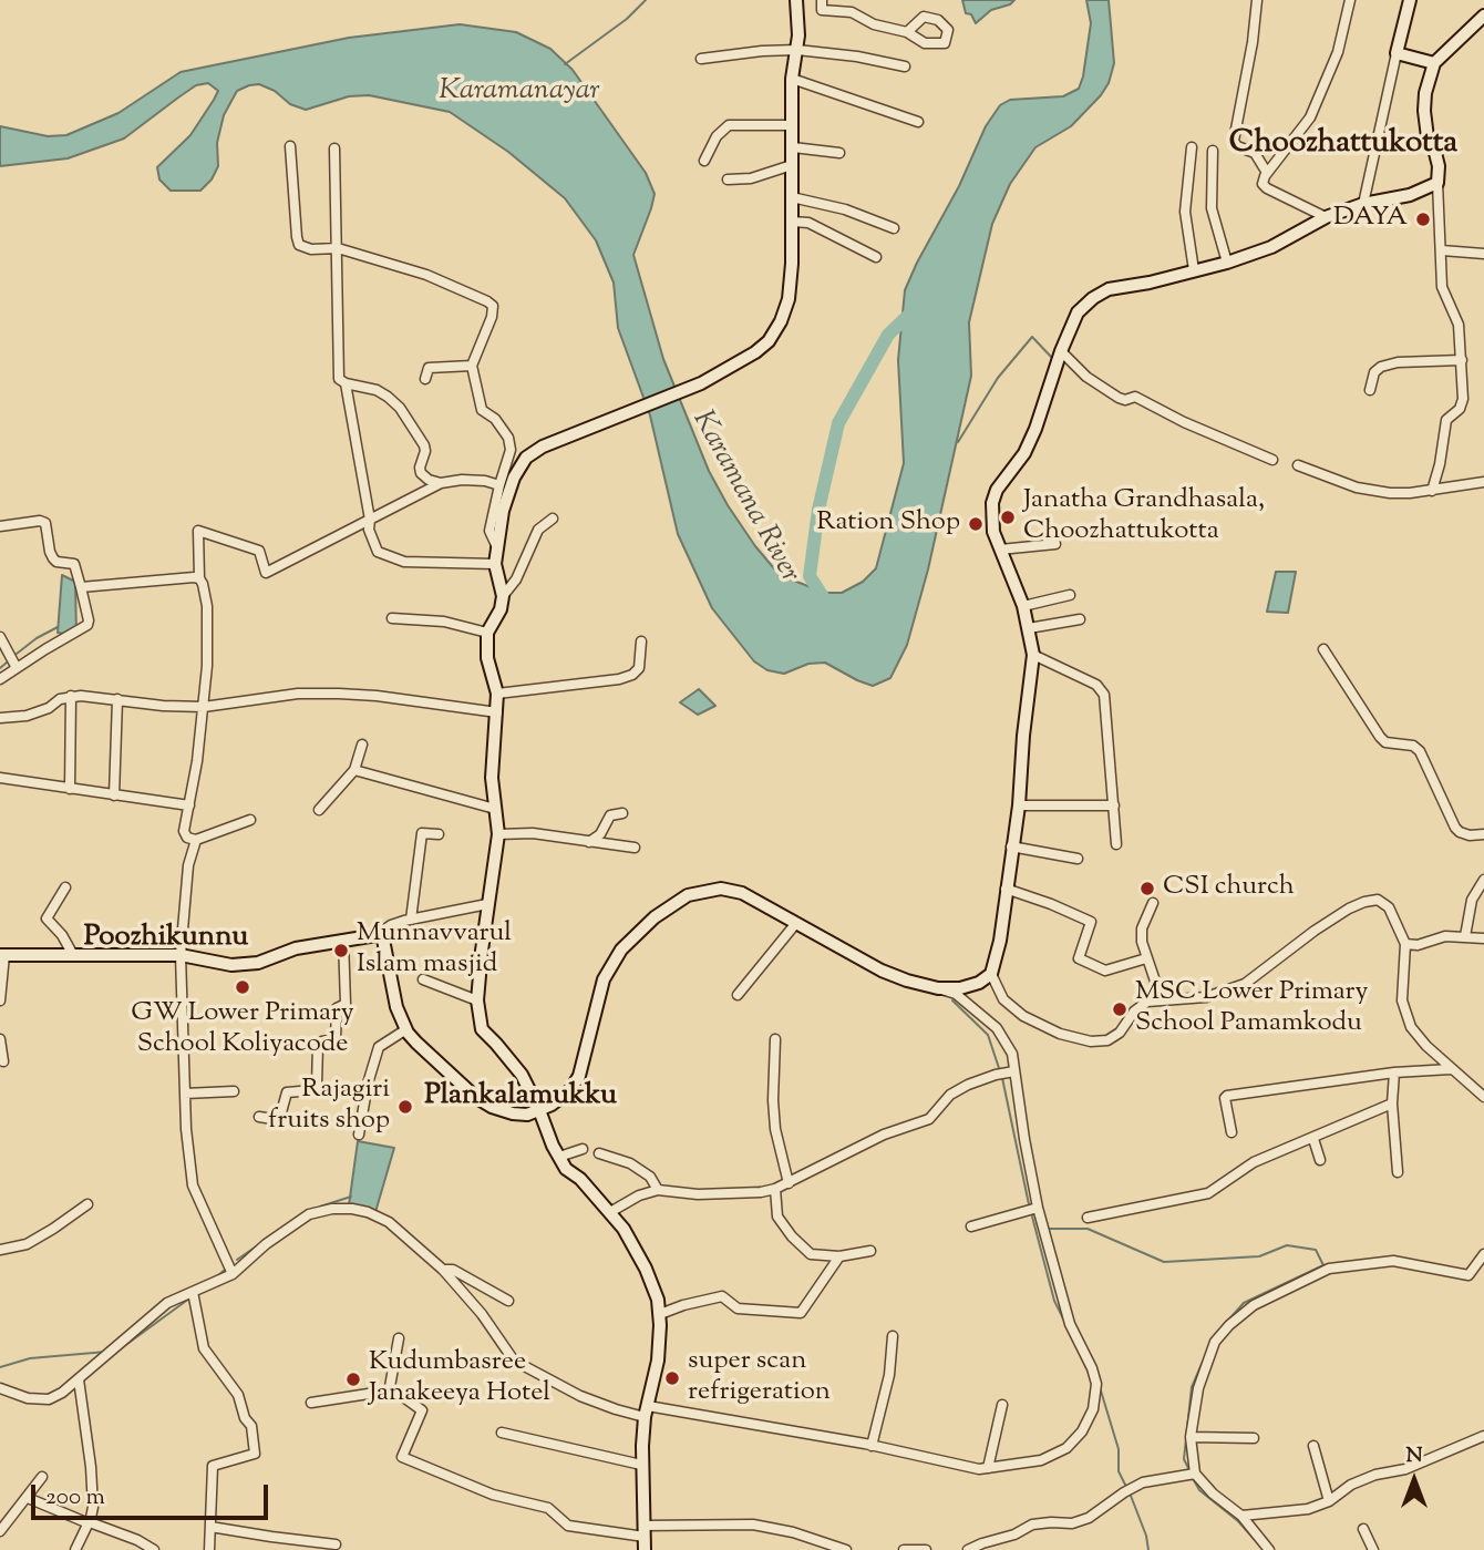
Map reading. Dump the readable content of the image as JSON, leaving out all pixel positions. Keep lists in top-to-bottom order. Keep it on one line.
{"districts":["Choozhattukotta","Poozhikunnu","Plankalamukku"],"water":["Karamanayar","Karamana River"],"places":["DAYA","Janatha Grandhasala, Choozhattukotta","Ration Shop","CSI church","Munnavvarul Islam masjid","GW Lower Primary School Koliyacode","MSC Lower Primary School Pamamkodu","Rajagiri fruits shop","super scan refrigeration","Kudumbasree Janakeeya Hotel"],"scale_bar":"200 m","north":"top"}
